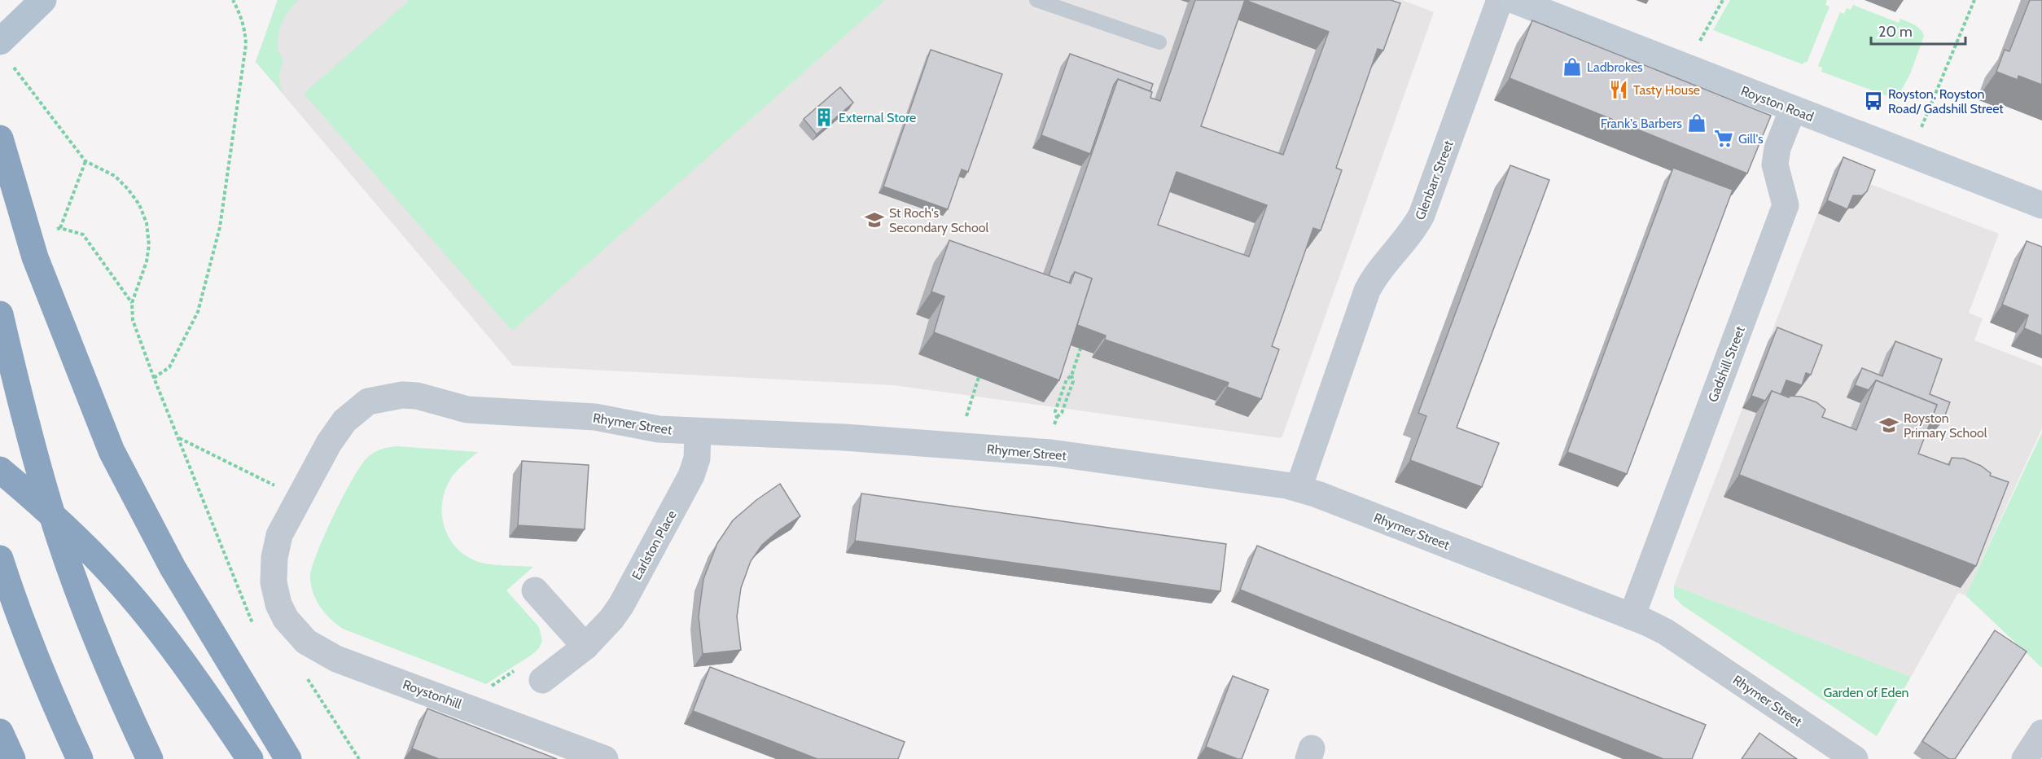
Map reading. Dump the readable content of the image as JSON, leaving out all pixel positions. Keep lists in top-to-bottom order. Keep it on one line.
{"streets":{"street":["Royston Road","Glenbarr Street","Gadshill Street","Rhymer Street","Earlston Place","Roystonhill"]},"crossings":[["Royston Road","Gadshill Street"],["Glenbarr Street","Rhymer Street"],["Gadshill Street","Rhymer Street"],["Rhymer Street","Earlston Place"],["Rhymer Street","Roystonhill"]],"parks":["Garden of Eden"],"places":{"shop":["Ladbrokes","Frank's Barbers"],"restaurant":["Tasty House"],"bus stop":["Royston, Royston Road/ Gadshill Street"],"building":["External Store"],"supermarket":["Gill's"],"school or university":["St Roch's Secondary School","Royston Primary School"]},"scale_bar":"20 m"}
